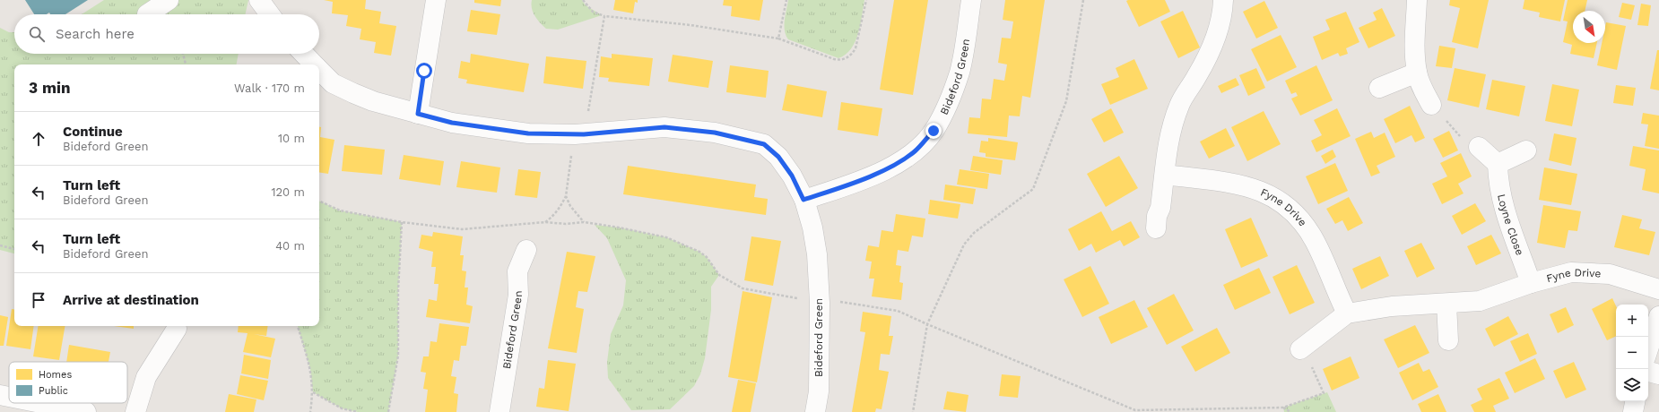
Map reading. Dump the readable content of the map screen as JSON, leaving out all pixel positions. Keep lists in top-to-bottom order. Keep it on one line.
{"streets":{"street":["Bideford Green","Fyne Drive","Loyne Close"]},"crossings":[["Fyne Drive","Loyne Close"]],"legend":["Homes","Public"],"north":"bottom right","page":{"search":"Search here","heading":["3 min","Walk · 170 m"],"list":[["Continue","Bideford Green","10 m"],["Turn left","Bideford Green","120 m"],["Turn left","Bideford Green","40 m"],"Arrive at destination"],"map_buttons":["+","−"]}}
